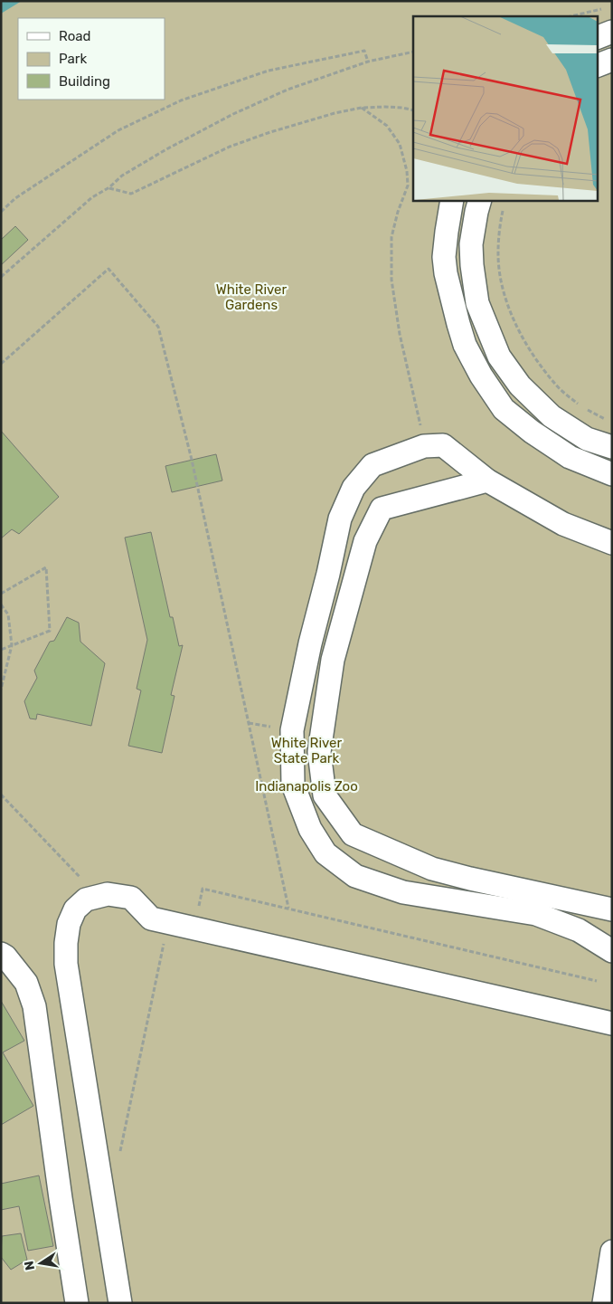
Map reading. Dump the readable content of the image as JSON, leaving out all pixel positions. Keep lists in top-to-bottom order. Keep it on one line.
{"parks":["White River Gardens","White River State Park","Indianapolis Zoo"],"legend":["Road","Park","Building"],"north":"left"}
